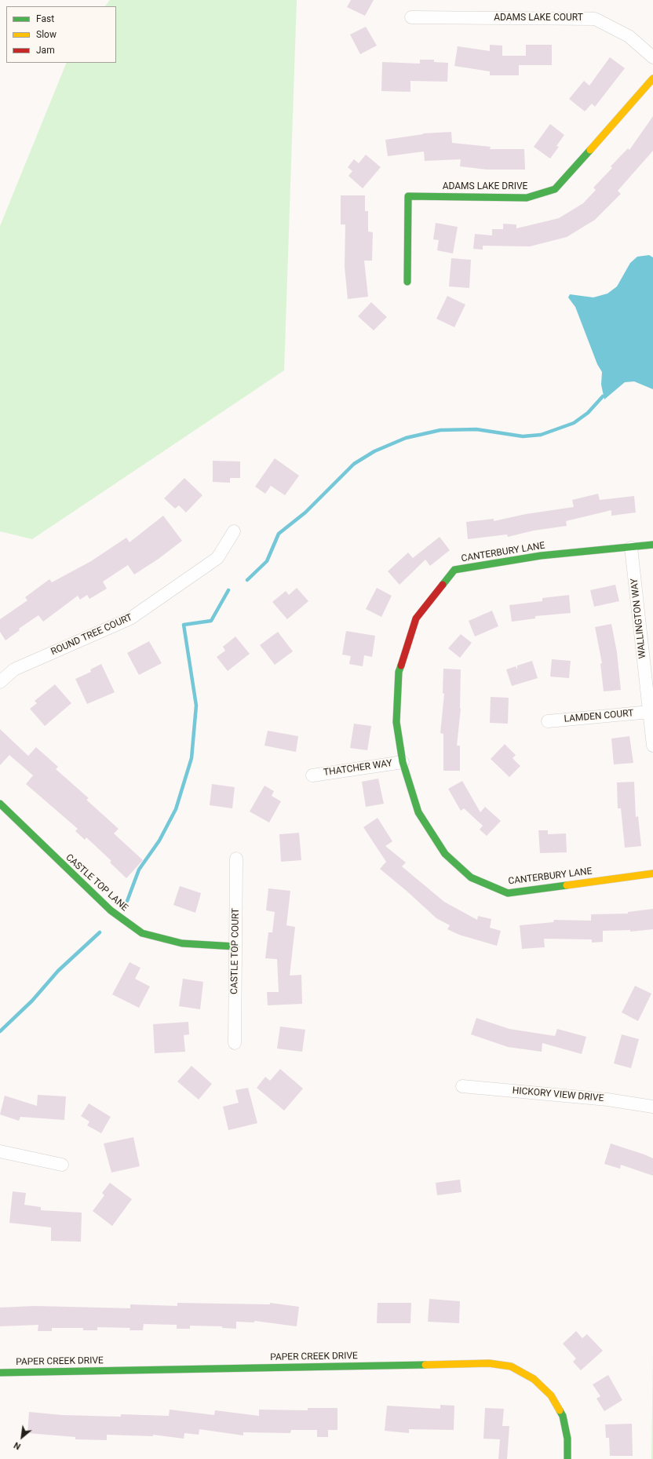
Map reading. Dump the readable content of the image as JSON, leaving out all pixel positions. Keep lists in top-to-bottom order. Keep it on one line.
{"streets":{"street":["ADAMS LAKE COURT","ADAMS LAKE DRIVE","CANTERBURY LANE","WALLINGTON WAY","ROUND TREE COURT","LAMDEN COURT","THATCHER WAY","CASTLE TOP LANE","CASTLE TOP COURT","HICKORY VIEW DRIVE","PAPER CREEK DRIVE"]},"crossings":[["CANTERBURY LANE","WALLINGTON WAY"],["CANTERBURY LANE","THATCHER WAY"],["WALLINGTON WAY","LAMDEN COURT"],["CASTLE TOP LANE","CASTLE TOP COURT"]],"legend":["Fast","Slow","Jam"],"north":"bottom left"}
